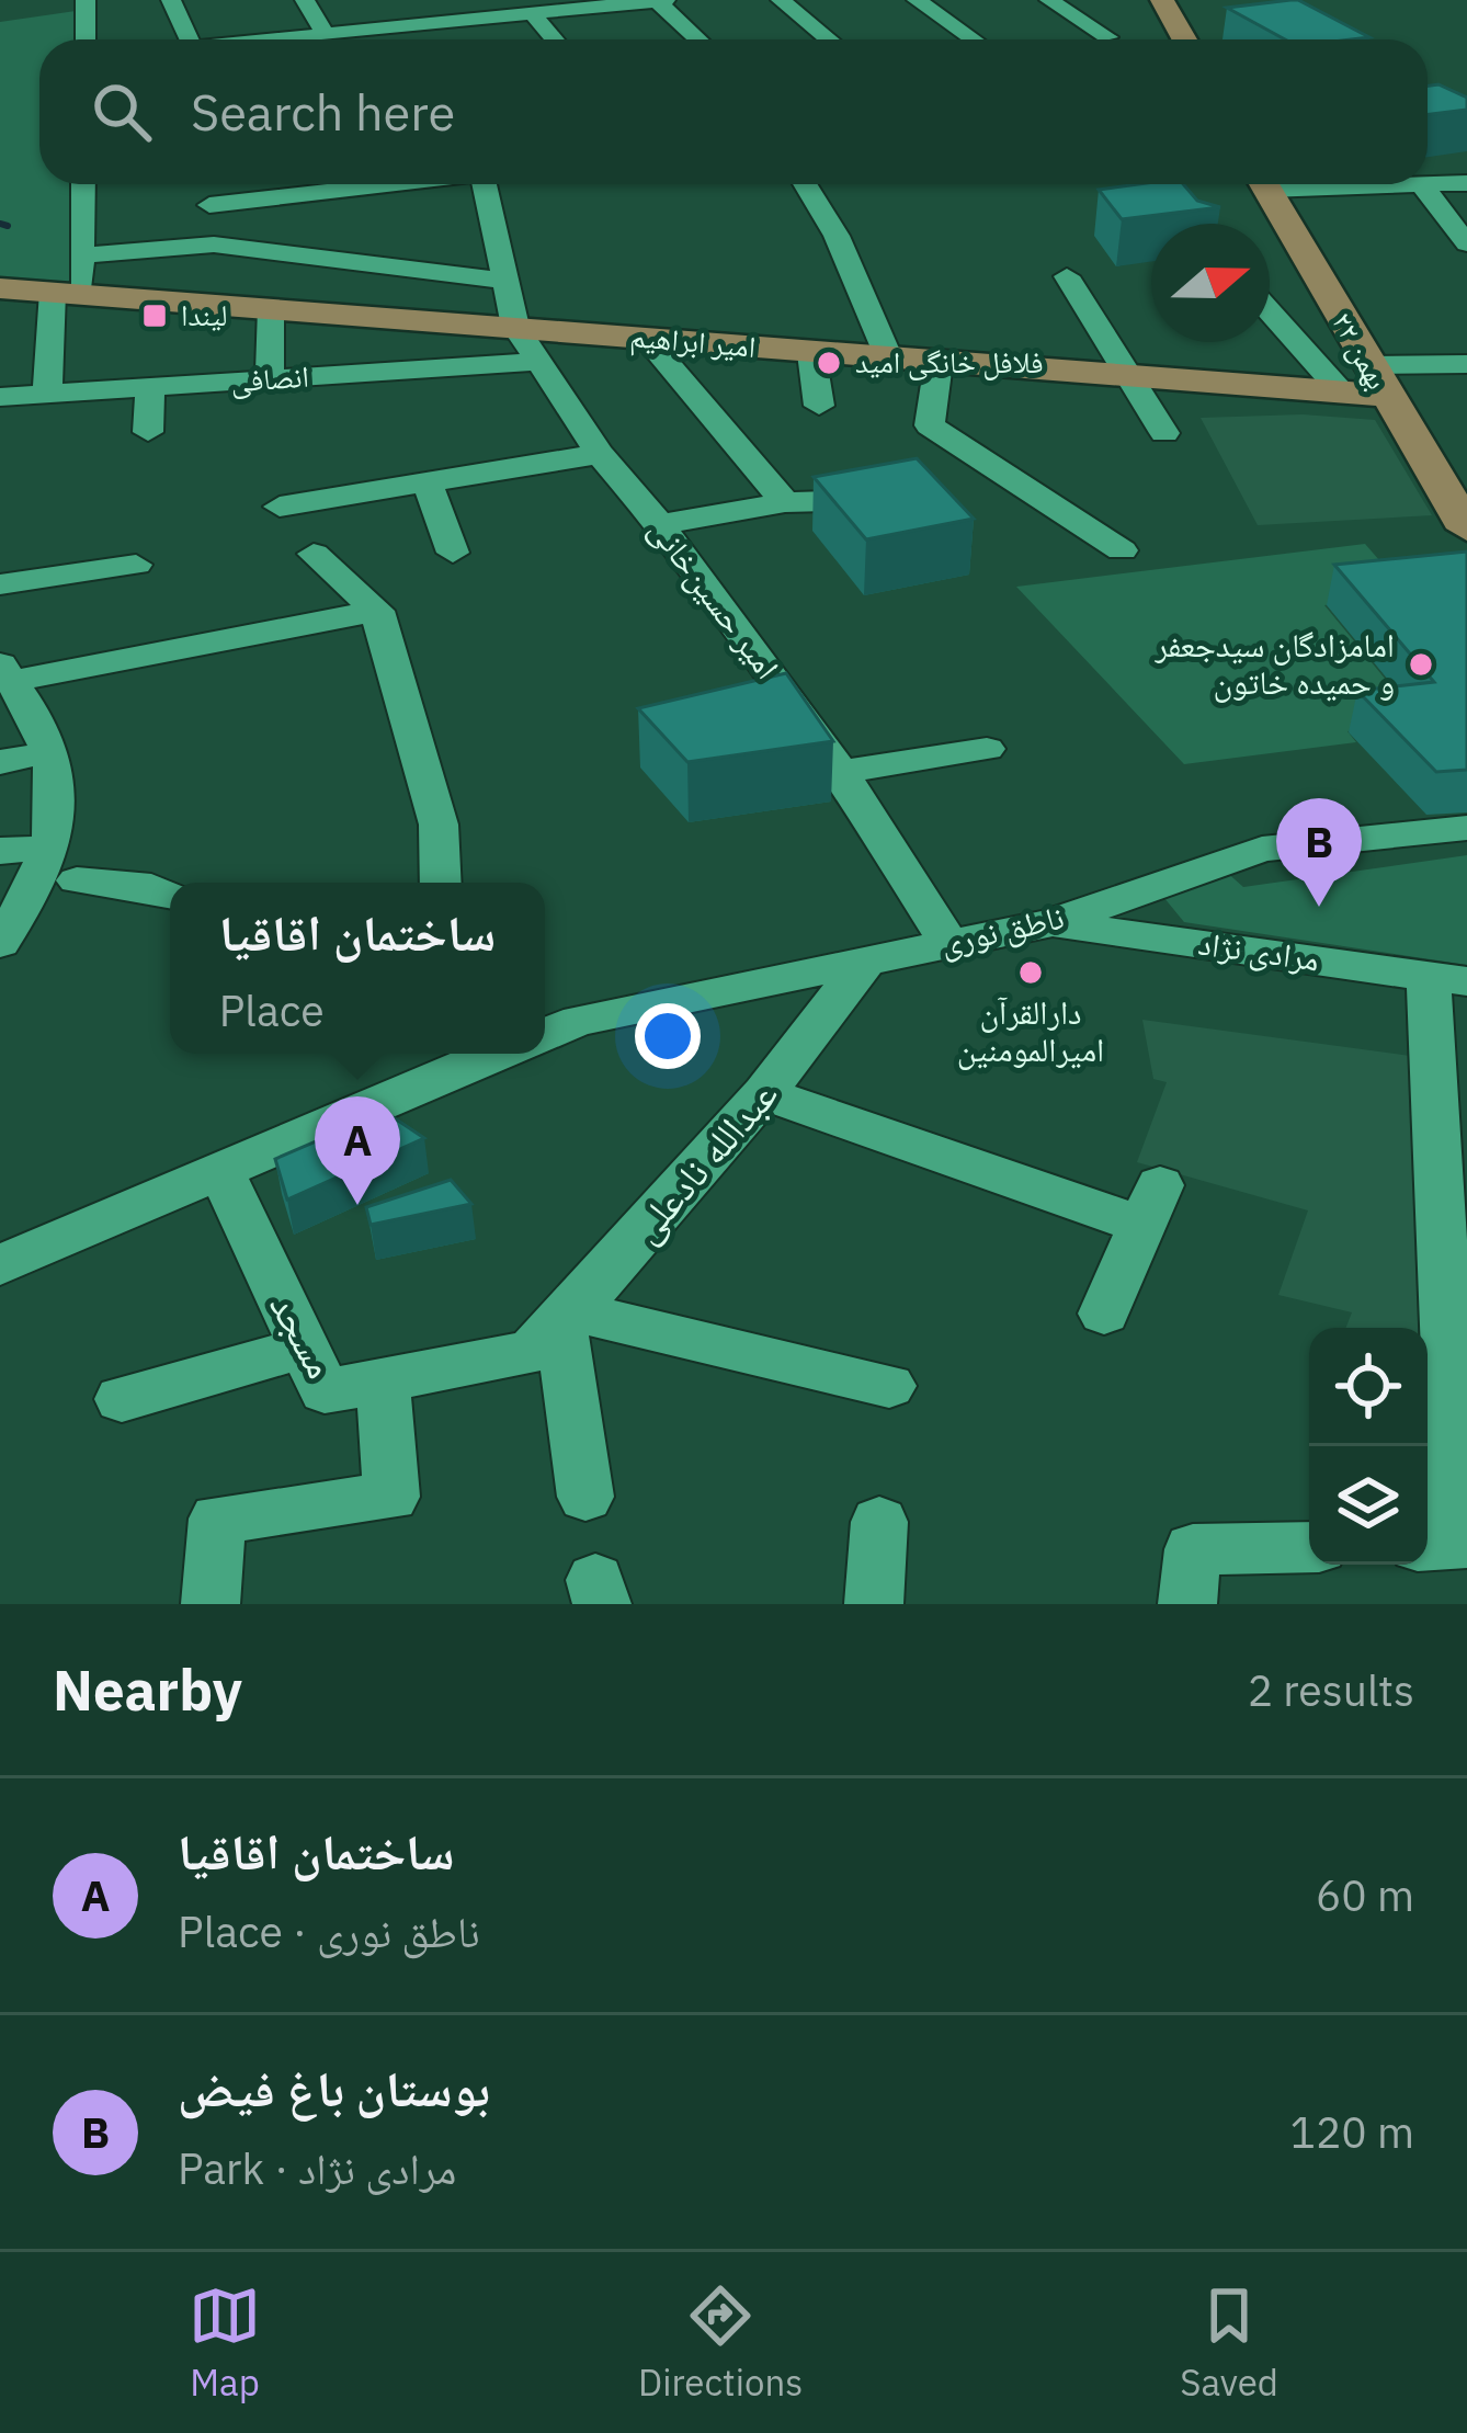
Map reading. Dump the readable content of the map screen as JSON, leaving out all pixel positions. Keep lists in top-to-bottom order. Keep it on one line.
{"streets":{"main road":["امیر ابراهیم","۲۲ بهمن"],"street":["انصافی","امیر حسین‌خانی","ناطق نوری","مرادی نژاد","عبدالله نادعلی","مسجد"]},"crossings":[["امیر ابراهیم","۲۲ بهمن"],["امیر ابراهیم","امیر حسین‌خانی"],["انصافی","امیر حسین‌خانی"],["امیر حسین‌خانی","ناطق نوری"],["ناطق نوری","مرادی نژاد"],["ناطق نوری","عبدالله نادعلی"],["عبدالله نادعلی","مسجد"]],"places":{"transit":["لیندا"],"other":["فلافل خانگی امید","امامزادگان سیدجعفر و حمیده خاتون","دارالقرآن امیرالمومنین"]},"north":"right","page":{"search":"Search here","pins":["B","A"],"popup":["ساختمان اقاقیا","Place"],"heading":["Nearby","2 results"],"list":[{"mark":"A","name":"ساختمان اقاقیا","note":"Place · ناطق نوری","value":"60 m"},{"mark":"B","name":"بوستان باغ فیض","note":"Park · مرادی نژاد","value":"120 m"}],"nav":["Map","Directions","Saved"]}}
